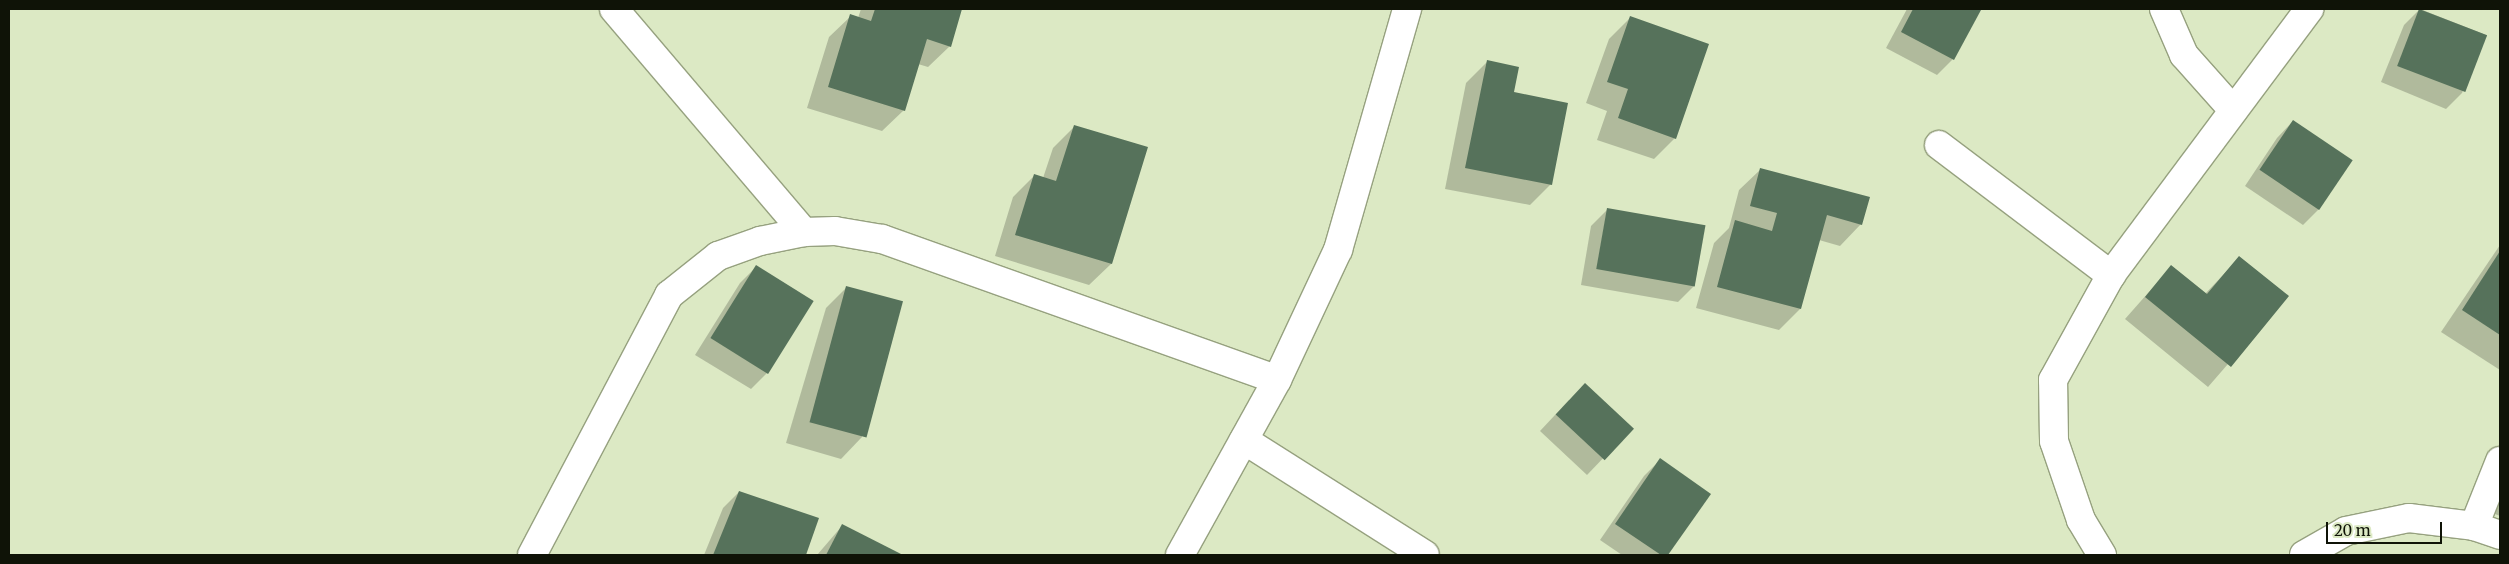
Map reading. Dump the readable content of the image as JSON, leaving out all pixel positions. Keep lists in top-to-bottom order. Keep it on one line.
{"scale_bar":"20 m"}
